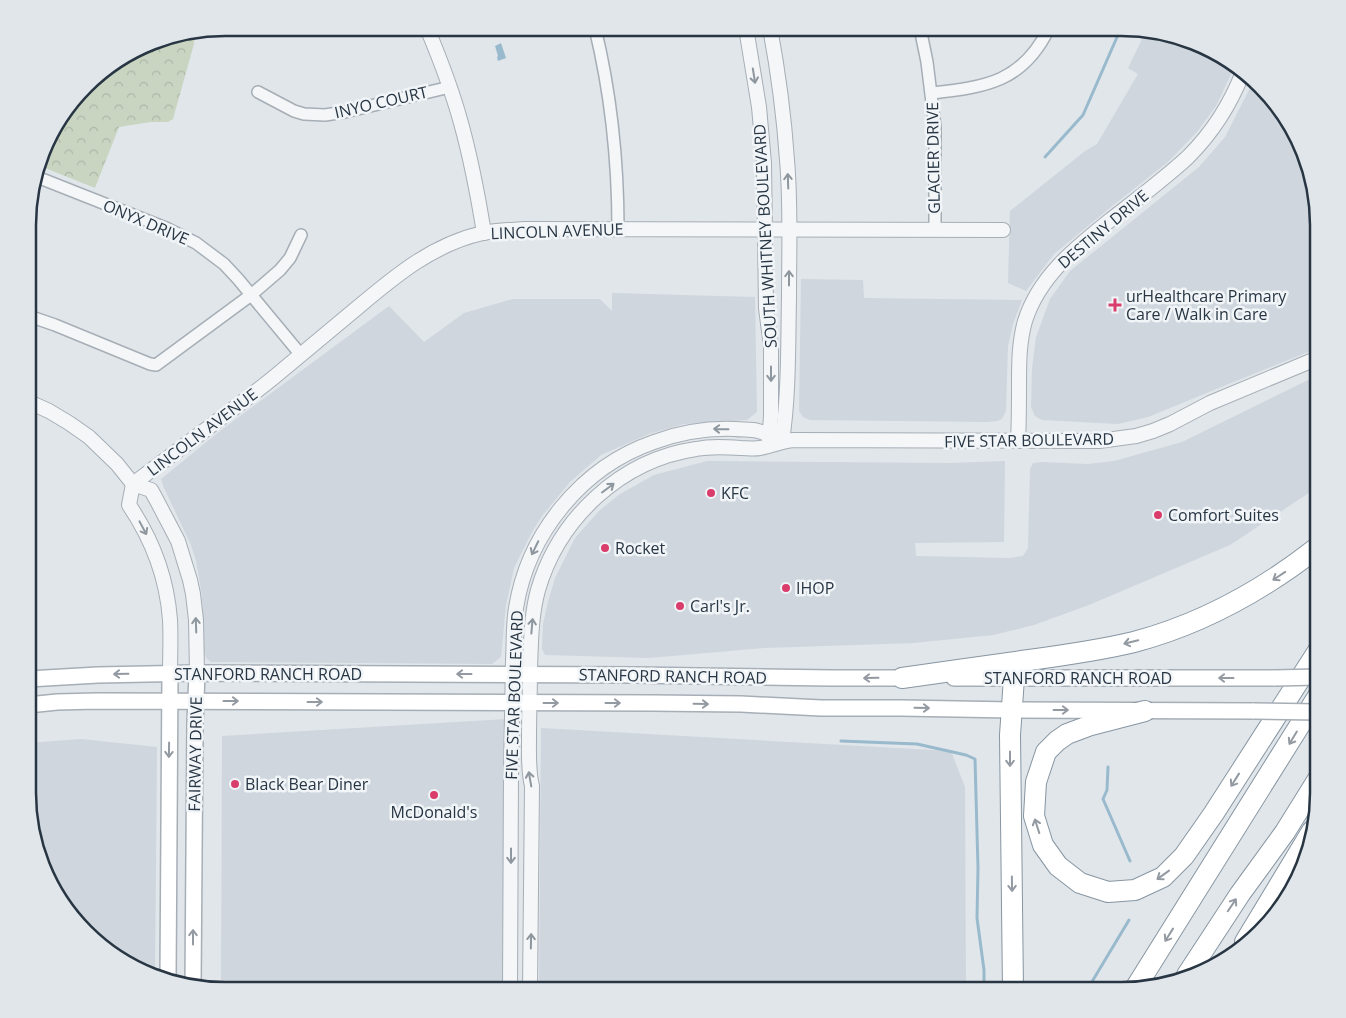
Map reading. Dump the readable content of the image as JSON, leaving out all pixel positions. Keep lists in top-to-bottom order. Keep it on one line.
{"streets":{"main road":["STANFORD RANCH ROAD","FAIRWAY DRIVE"],"street":["INYO COURT","GLACIER DRIVE","ONYX DRIVE","DESTINY DRIVE","LINCOLN AVENUE","SOUTH WHITNEY BOULEVARD","FIVE STAR BOULEVARD"]},"crossings":[["GLACIER DRIVE","LINCOLN AVENUE"],["ONYX DRIVE","LINCOLN AVENUE"],["DESTINY DRIVE","FIVE STAR BOULEVARD"],["LINCOLN AVENUE","SOUTH WHITNEY BOULEVARD"],["LINCOLN AVENUE","FAIRWAY DRIVE"],["SOUTH WHITNEY BOULEVARD","FIVE STAR BOULEVARD"],["FIVE STAR BOULEVARD","STANFORD RANCH ROAD"],["STANFORD RANCH ROAD","FAIRWAY DRIVE"]],"places":{"health":["urHealthcare Primary Care / Walk in Care"],"other":["KFC","Comfort Suites","Rocket","IHOP","Carl's Jr.","Black Bear Diner","McDonald's"]}}
